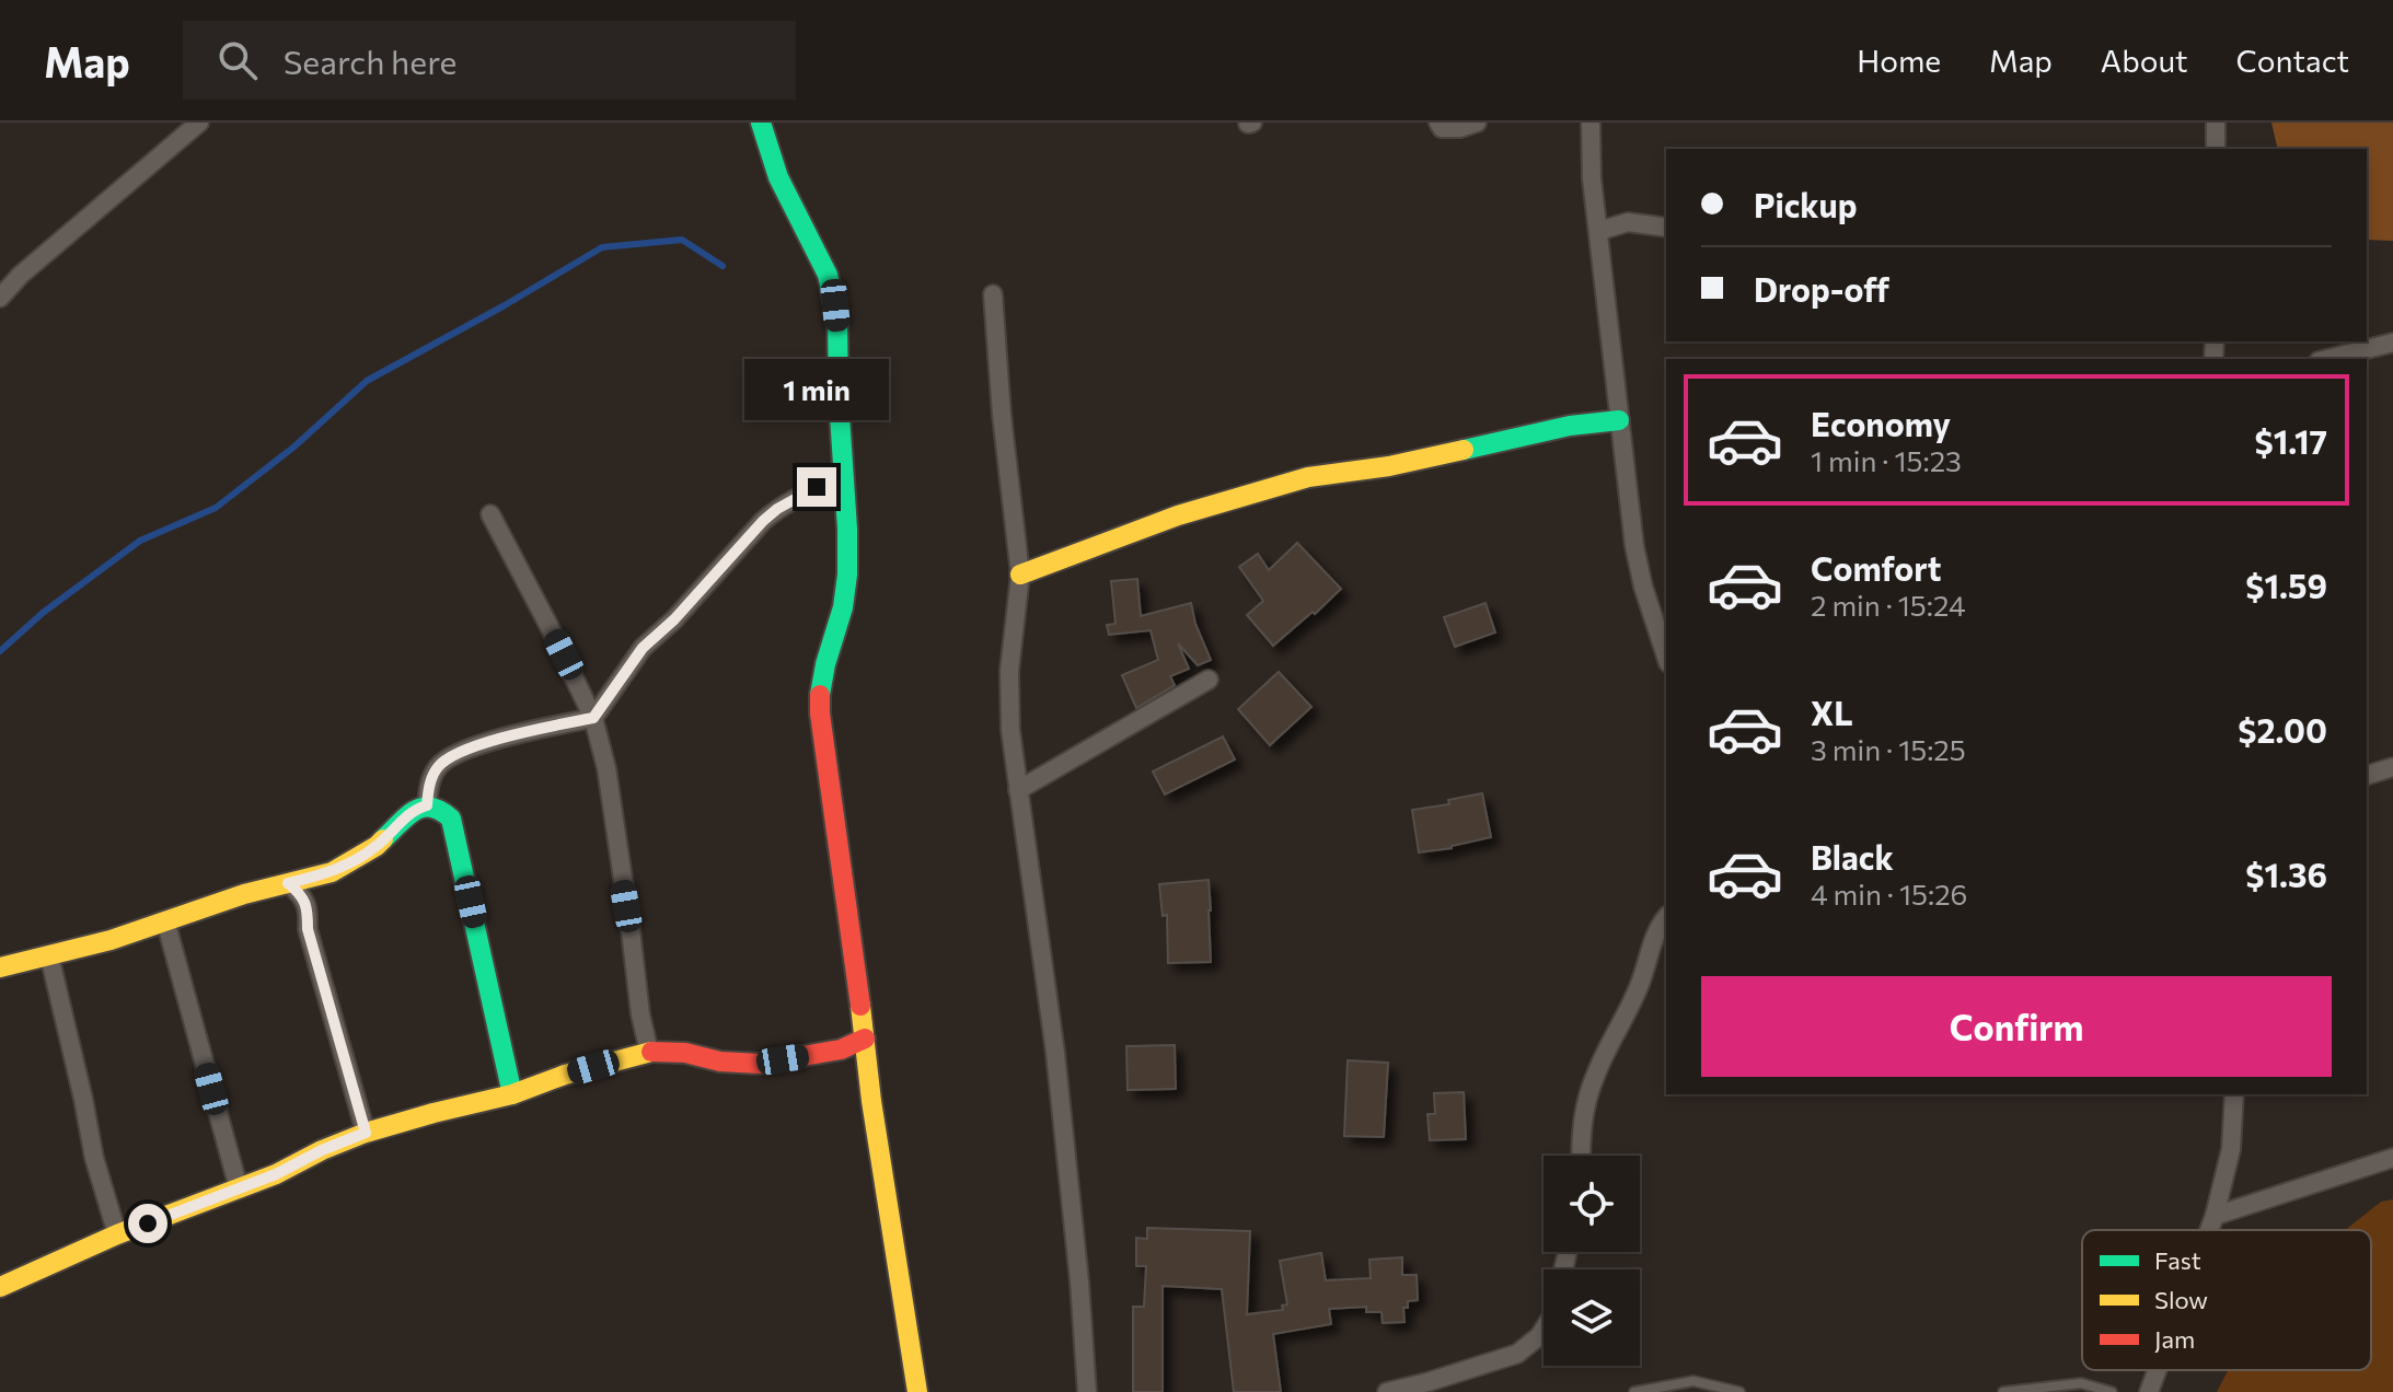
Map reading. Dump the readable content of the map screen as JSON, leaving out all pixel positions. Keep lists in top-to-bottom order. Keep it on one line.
{"legend":["Fast","Slow","Jam"],"page":{"header":"Map","search":"Search here","nav":["Home","Map","About","Contact"],"banner":["Pickup","Drop-off"],"bubble":"1 min","list":[{"name":"Economy","note":"1 min · 15:23","value":"$1.17"},{"name":"Comfort","note":"2 min · 15:24","value":"$1.59"},{"name":"XL","note":"3 min · 15:25","value":"$2.00"},{"name":"Black","note":"4 min · 15:26","value":"$1.36"}],"buttons":"Confirm"}}
